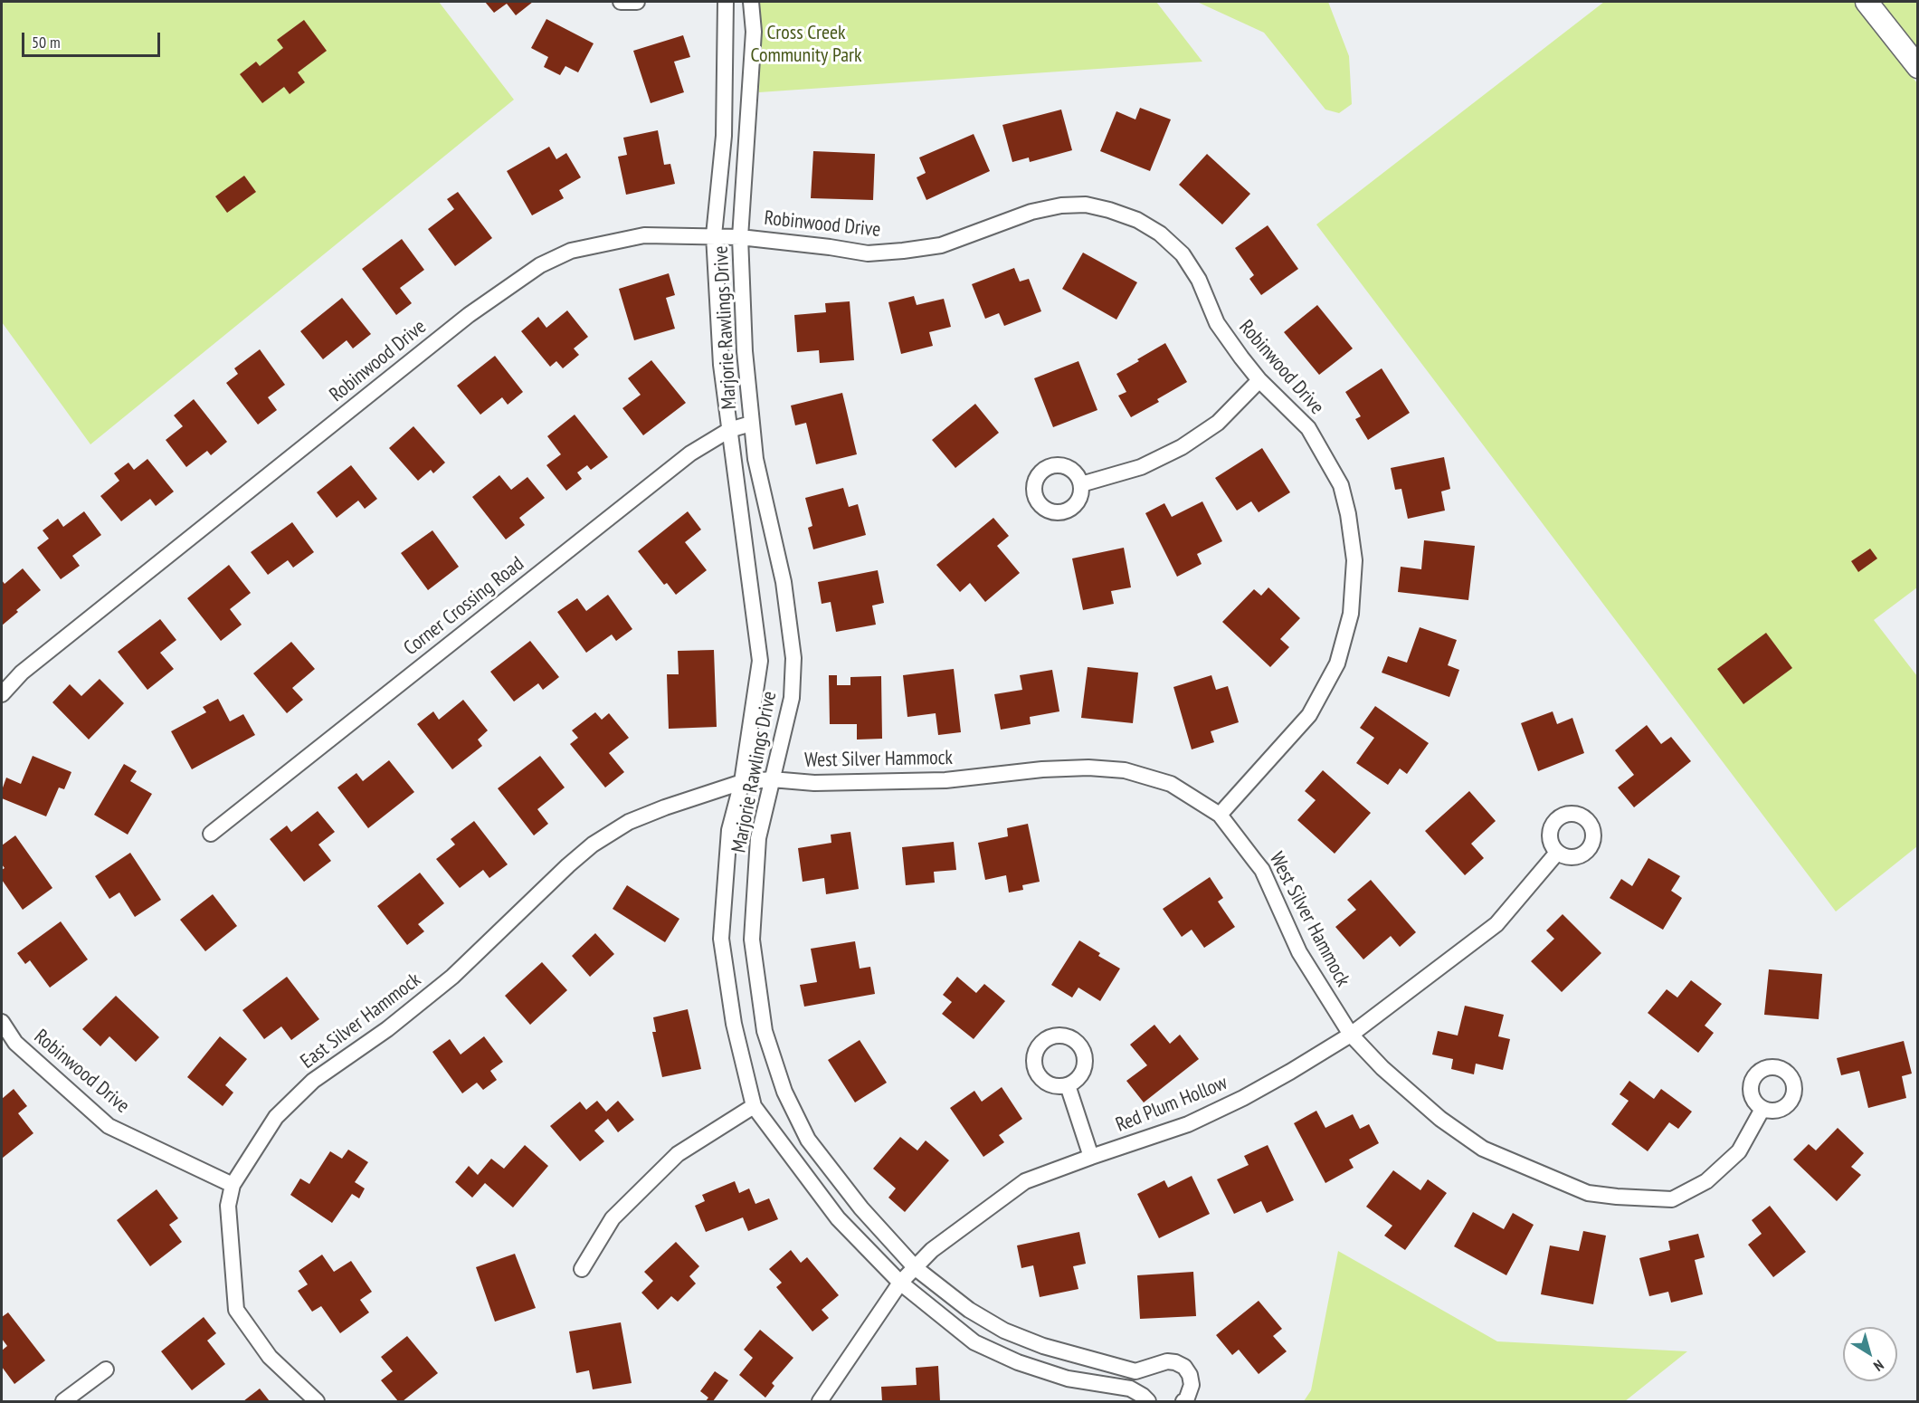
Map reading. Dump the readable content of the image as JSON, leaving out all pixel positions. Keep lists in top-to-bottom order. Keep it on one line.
{"streets":{"street":["Robinwood Drive","Marjorie Rawlings Drive","Corner Crossing Road","West Silver Hammock","East Silver Hammock","Red Plum Hollow"]},"crossings":[["Robinwood Drive","Marjorie Rawlings Drive"],["Robinwood Drive","West Silver Hammock"],["Robinwood Drive","East Silver Hammock"],["Marjorie Rawlings Drive","Corner Crossing Road"],["Marjorie Rawlings Drive","West Silver Hammock"],["Marjorie Rawlings Drive","East Silver Hammock"],["Marjorie Rawlings Drive","Red Plum Hollow"],["West Silver Hammock","East Silver Hammock"],["West Silver Hammock","Red Plum Hollow"]],"parks":["Cross Creek Community Park"],"scale_bar":"50 m","north":"bottom right"}
